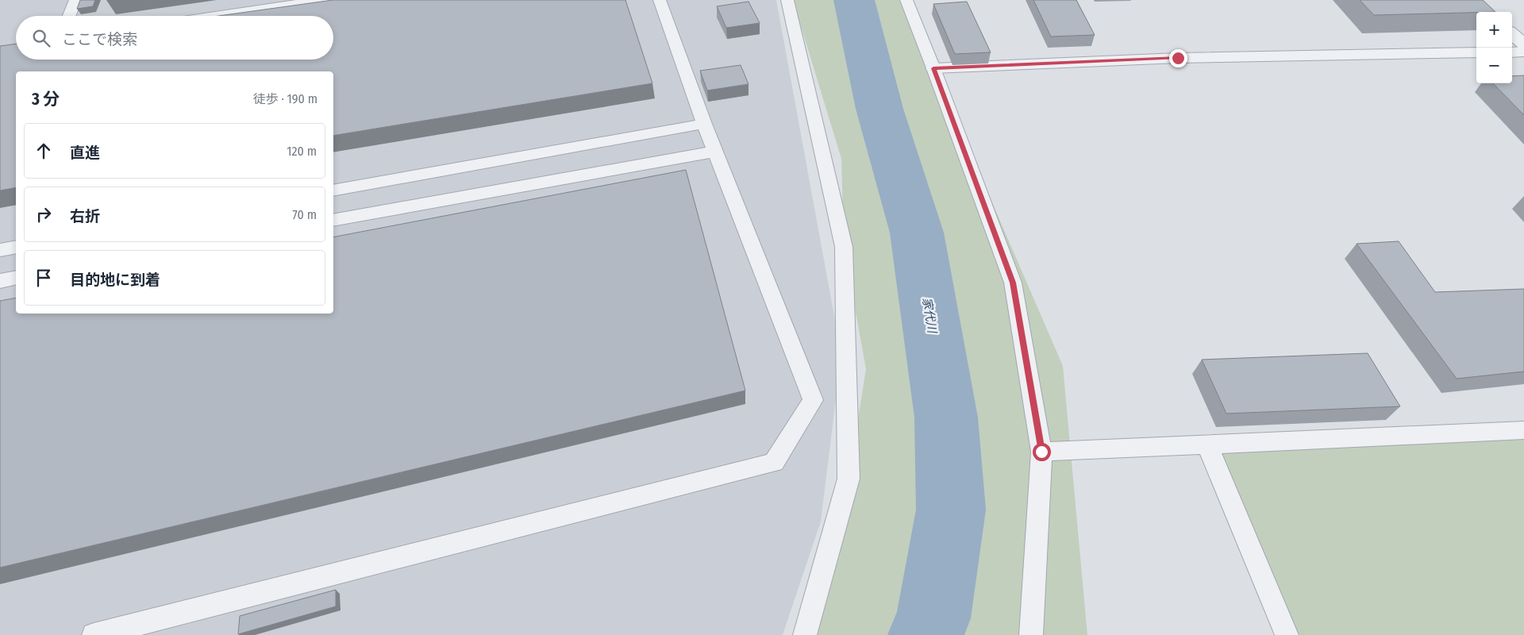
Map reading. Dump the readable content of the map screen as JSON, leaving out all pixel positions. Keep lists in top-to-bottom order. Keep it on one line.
{"water":["家代川"],"page":{"map_buttons":["+","−"],"search":"ここで検索","heading":["3 分","徒歩 · 190 m"],"list":[["直進","120 m"],["右折","70 m"],"目的地に到着"]}}
